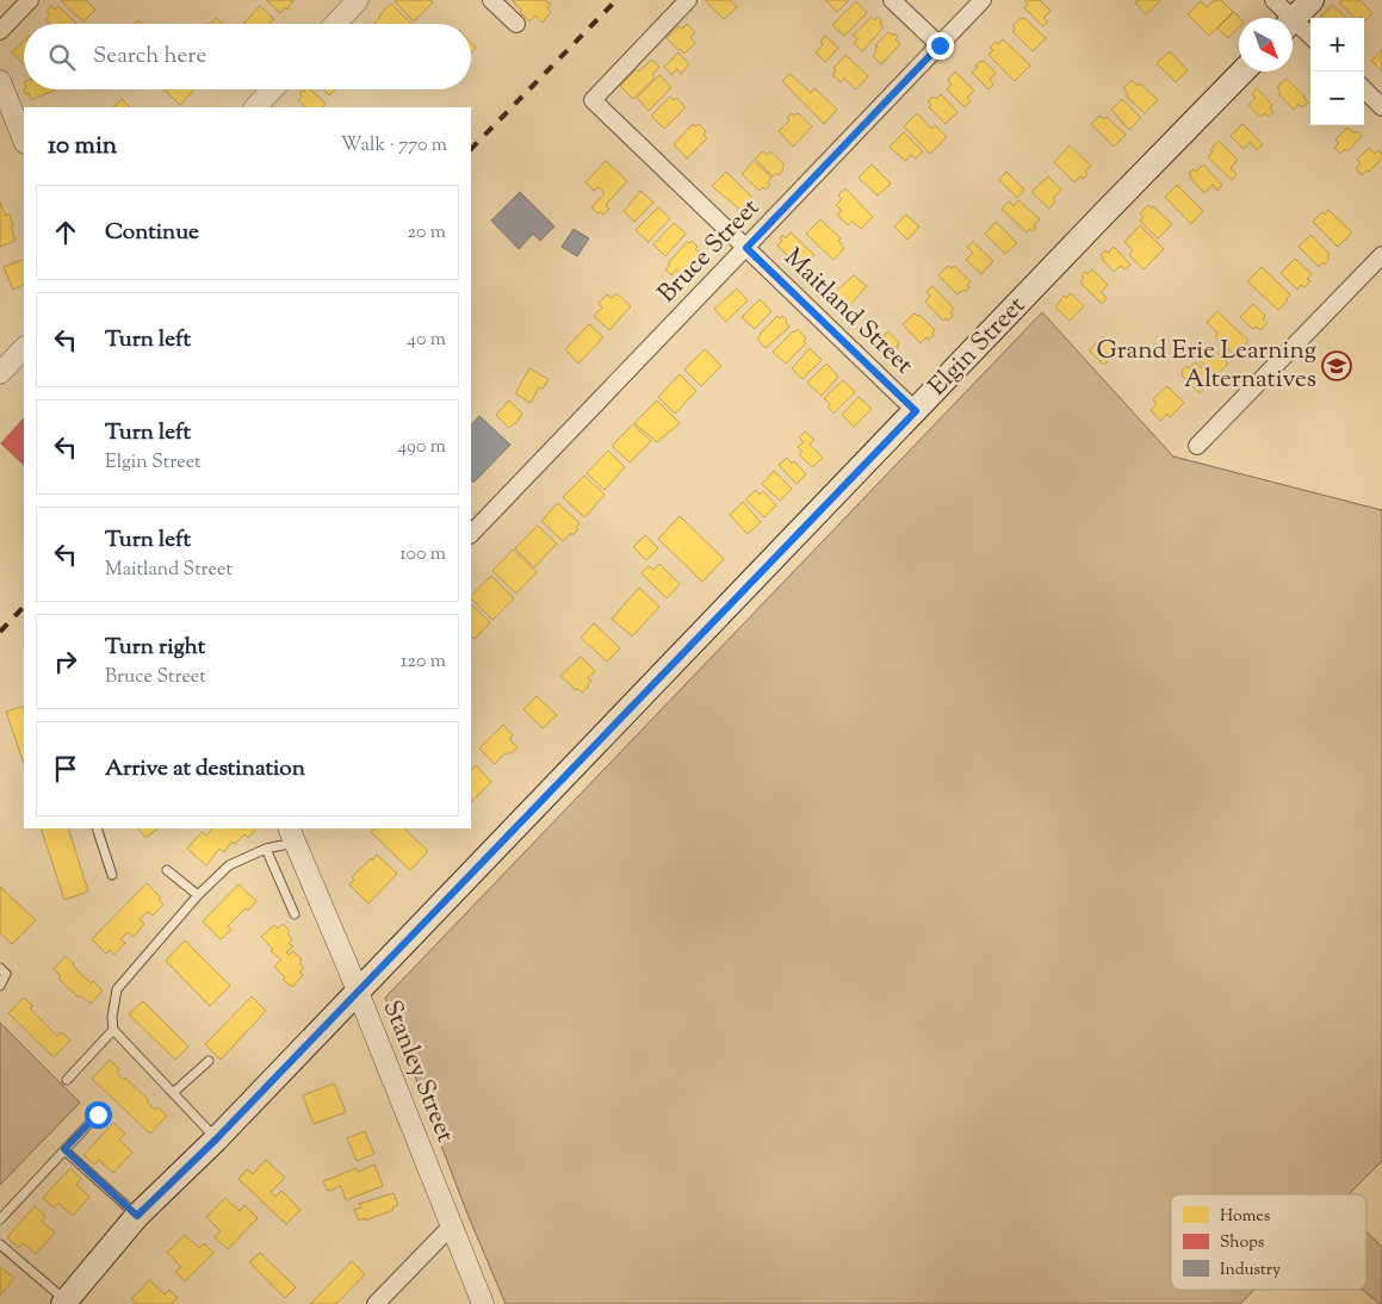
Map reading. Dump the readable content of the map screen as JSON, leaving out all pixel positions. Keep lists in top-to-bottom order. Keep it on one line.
{"streets":{"main road":["Elgin Street"],"street":["Bruce Street","Maitland Street","Stanley Street"]},"crossings":[["Bruce Street","Maitland Street"],["Maitland Street","Elgin Street"],["Elgin Street","Stanley Street"]],"places":{"school or university":["Grand Erie Learning Alternatives"]},"legend":["Homes","Shops","Industry"],"north":"bottom right","page":{"map_buttons":["+","−"],"search":"Search here","heading":["10 min","Walk · 770 m"],"list":[["Continue","20 m"],["Turn left","40 m"],["Turn left","Elgin Street","490 m"],["Turn left","Maitland Street","100 m"],["Turn right","Bruce Street","120 m"],"Arrive at destination"]}}
